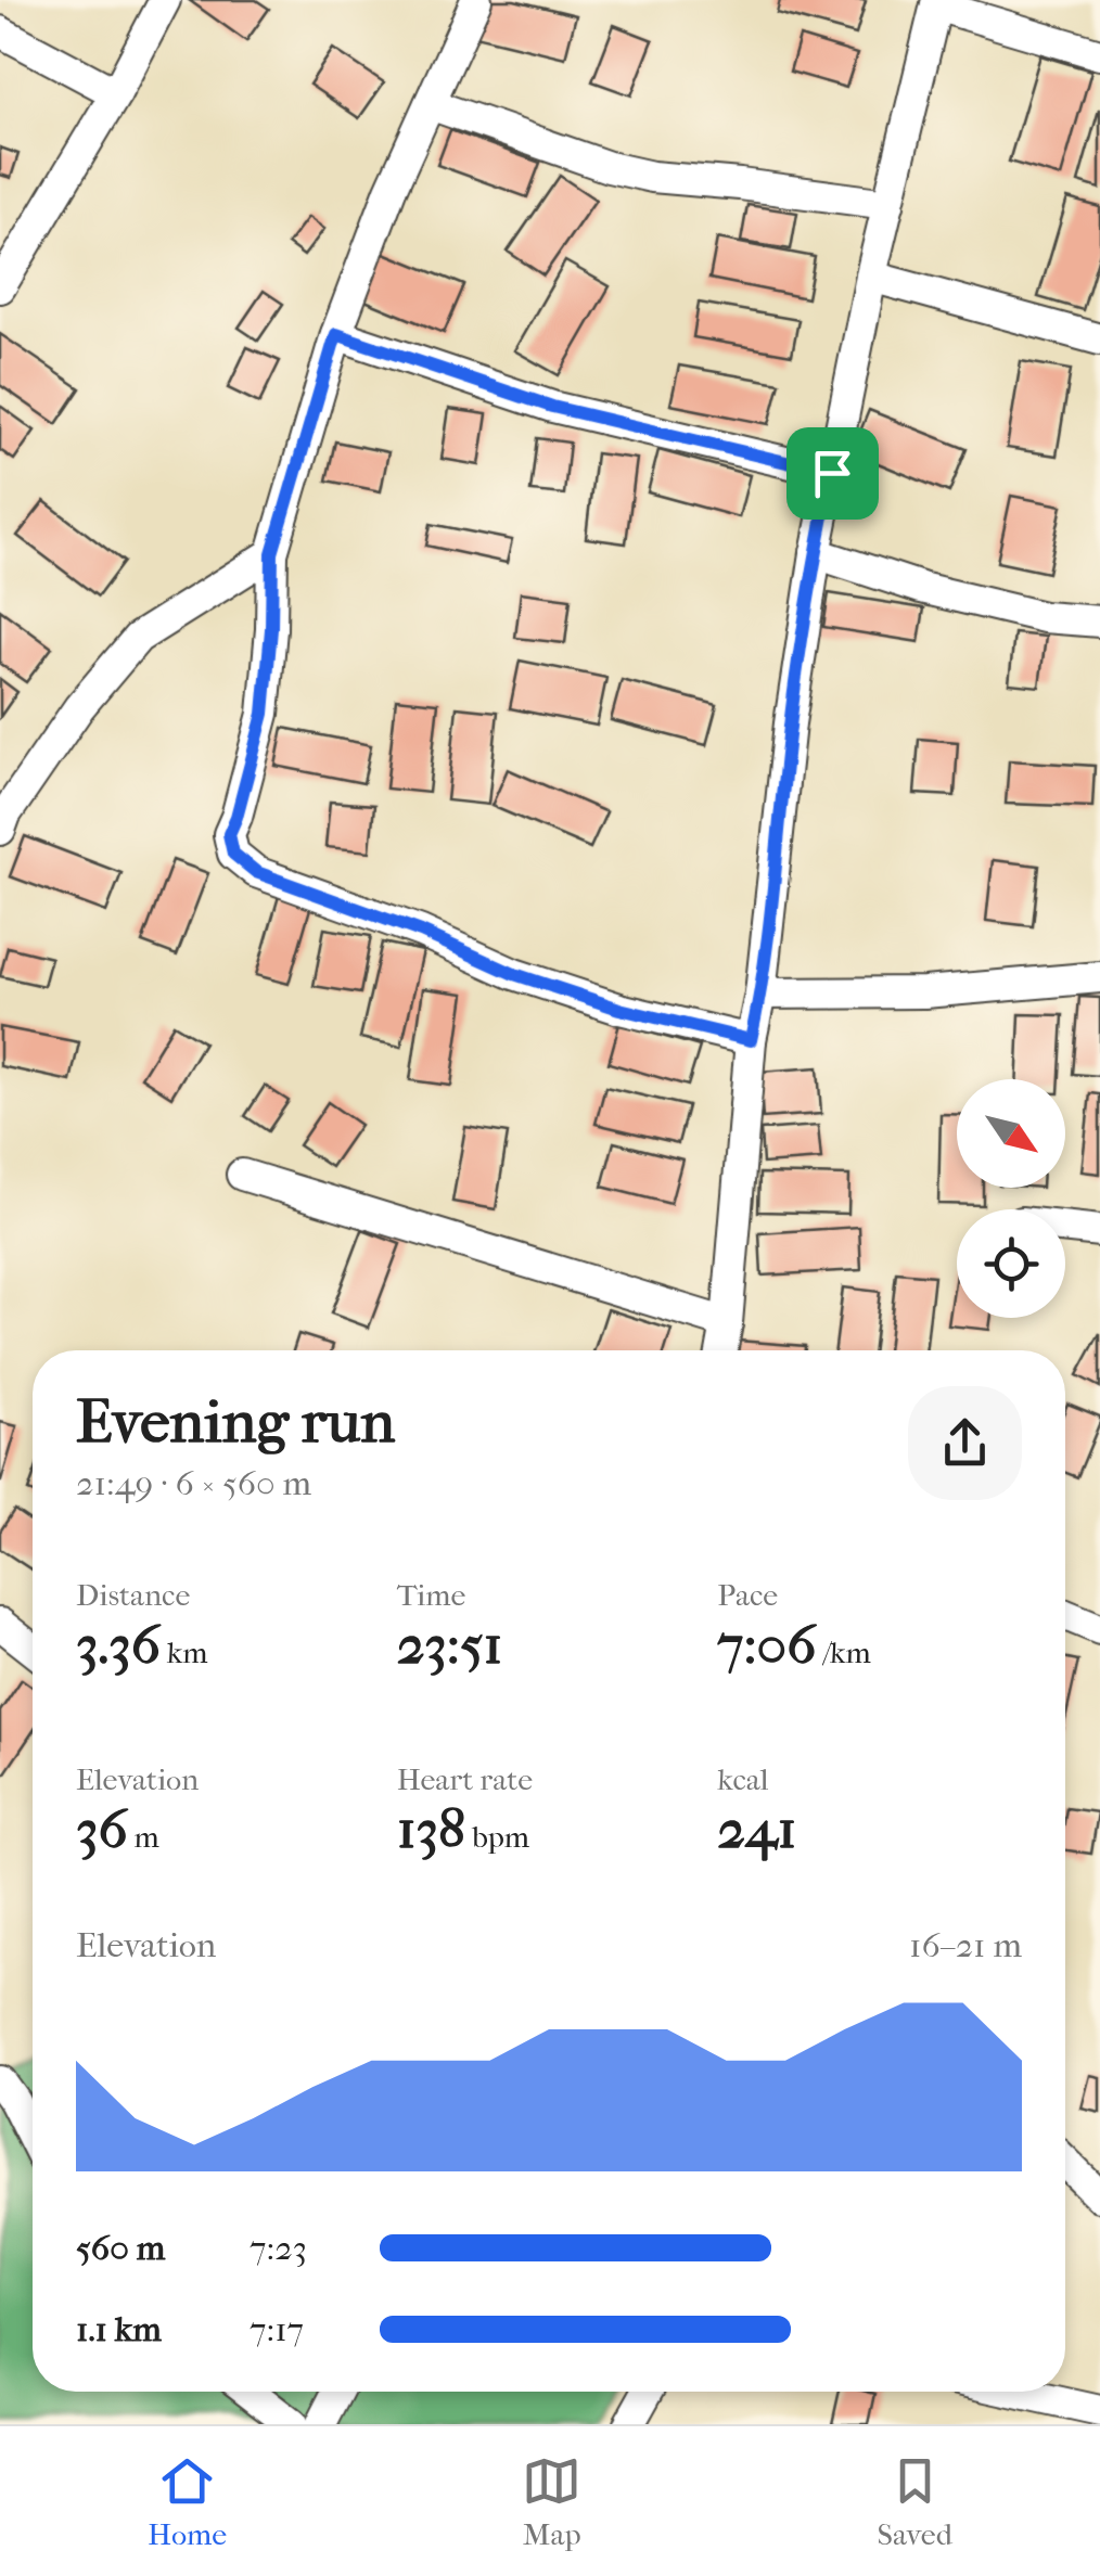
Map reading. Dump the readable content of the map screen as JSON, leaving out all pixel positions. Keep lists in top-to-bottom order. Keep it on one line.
{"north":"bottom right","page":{"heading":["Evening run","21:49 · 6 × 560 m"],"stats":[["Distance","3.36 km"],["Time","23:51"],["Pace","7:06 /km"],["Elevation","36 m"],["Heart rate","138 bpm"],["kcal","241"]],"chart":["Elevation","16–21 m"],"list":[{"name":"560 m","note":"7:23"},{"name":"1.1 km","note":"7:17"}],"tabs":["Home","Map","Saved"]}}
